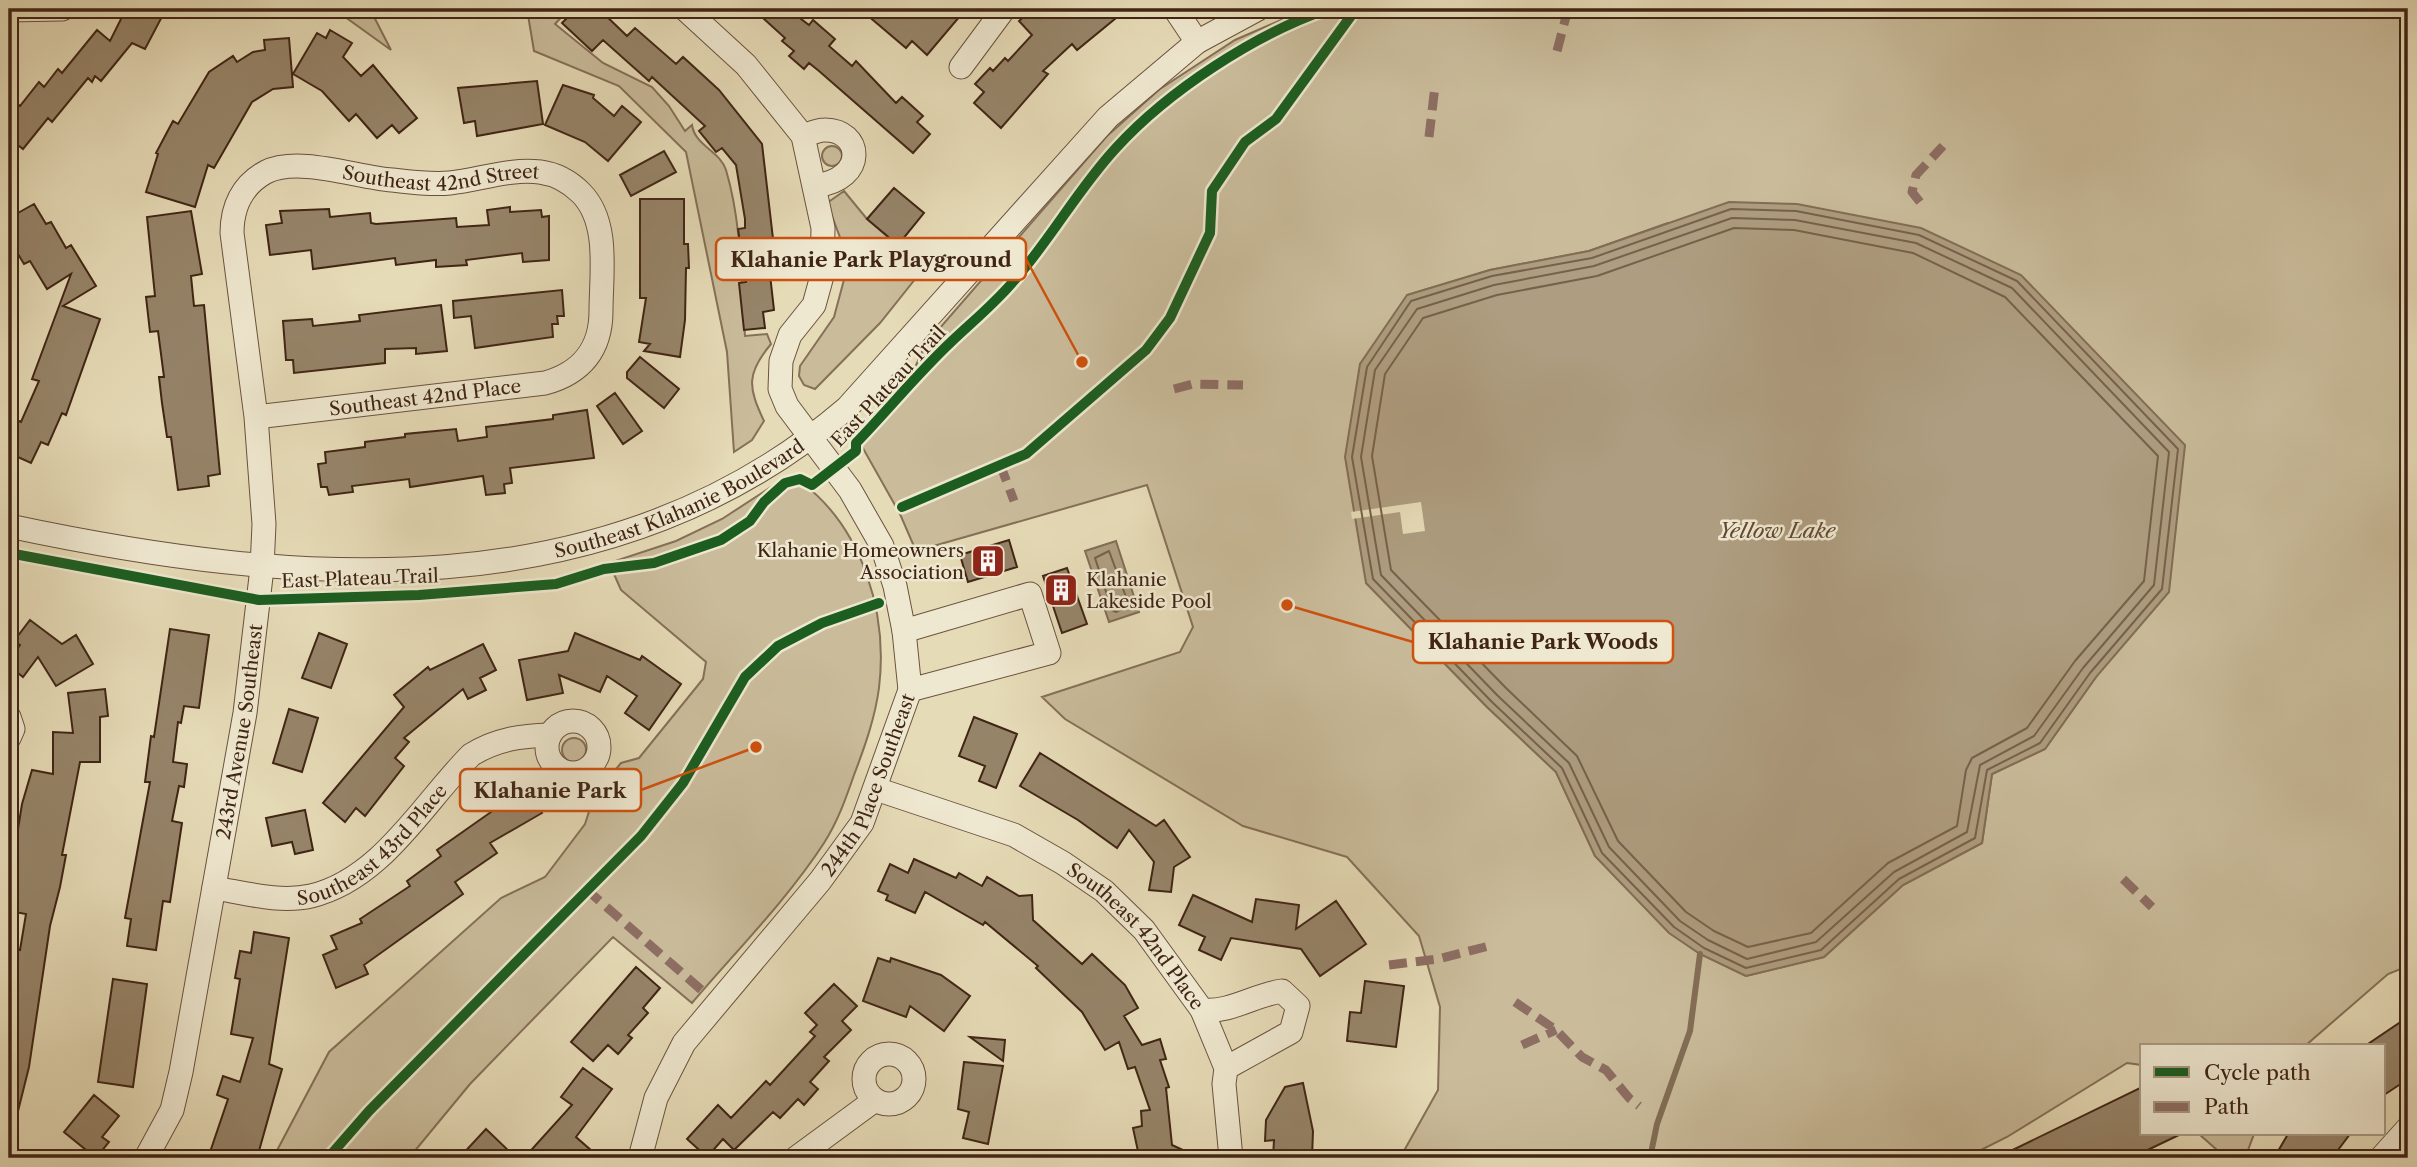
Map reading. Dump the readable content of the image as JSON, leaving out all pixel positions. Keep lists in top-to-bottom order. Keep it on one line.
{"streets":{"street":["Southeast 42nd Street","Southeast 42nd Place","Southeast Klahanie Boulevard","243rd Avenue Southeast","244th Place Southeast","Southeast 43rd Place"],"cycle path":["East Plateau Trail"]},"crossings":[["Southeast 42nd Street","Southeast 42nd Place"],["Southeast 42nd Street","243rd Avenue Southeast"],["Southeast 42nd Place","243rd Avenue Southeast"],["Southeast 42nd Place","244th Place Southeast"],["Southeast Klahanie Boulevard","243rd Avenue Southeast"],["Southeast Klahanie Boulevard","244th Place Southeast"],["243rd Avenue Southeast","Southeast 43rd Place"]],"water":["Yellow Lake"],"places":{"other":["Klahanie Park Playground","Klahanie Park Woods","Klahanie Park"],"building":["Klahanie Homeowners Association","Klahanie Lakeside Pool"]},"legend":["Cycle path","Path"]}
